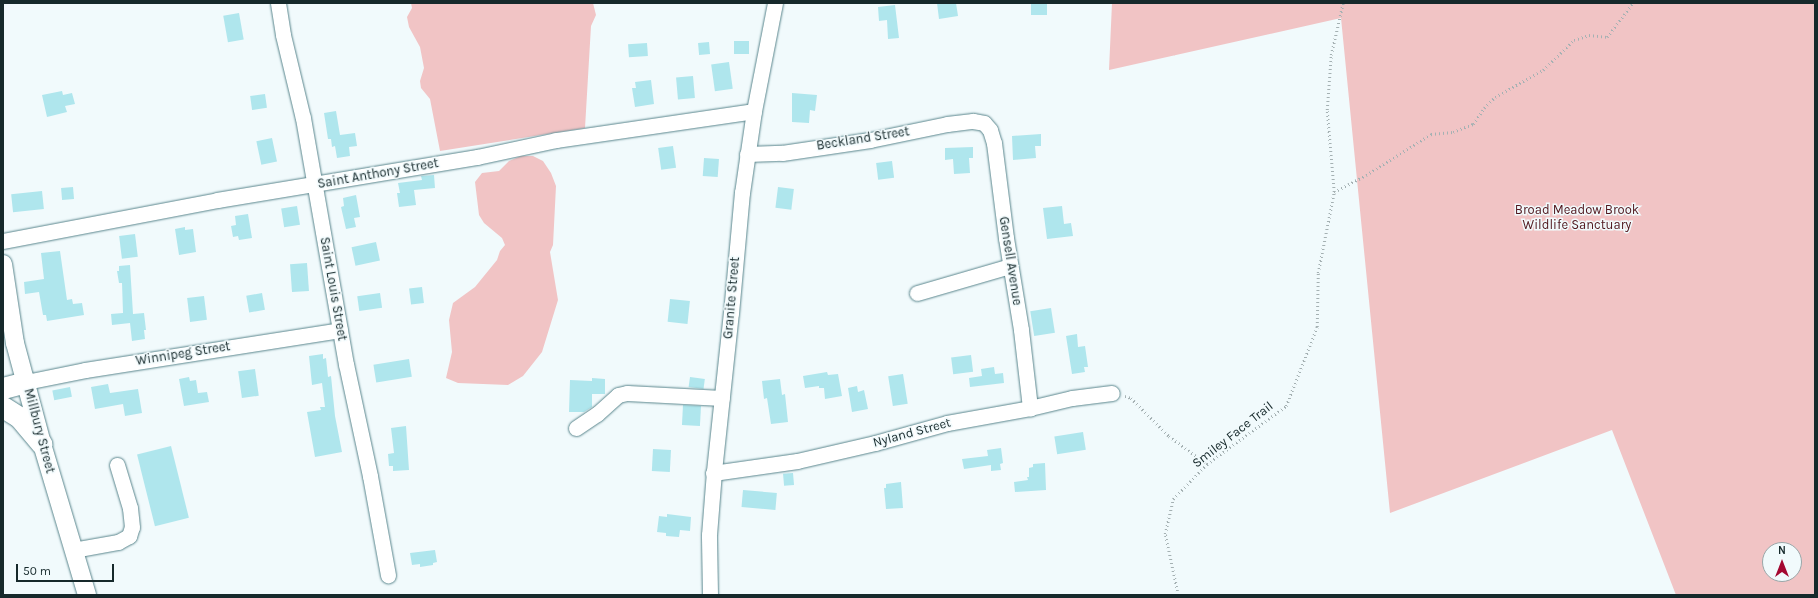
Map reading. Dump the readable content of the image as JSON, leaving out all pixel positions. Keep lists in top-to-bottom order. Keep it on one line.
{"streets":{"main road":["Millbury Street"],"street":["Beckland Street","Saint Anthony Street","Gensell Avenue","Saint Louis Street","Granite Street","Winnipeg Street","Nyland Street"],"path":["Smiley Face Trail"]},"crossings":[["Beckland Street","Gensell Avenue"],["Beckland Street","Granite Street"],["Saint Anthony Street","Saint Louis Street"],["Saint Anthony Street","Granite Street"],["Gensell Avenue","Nyland Street"],["Saint Louis Street","Winnipeg Street"],["Granite Street","Nyland Street"],["Winnipeg Street","Millbury Street"]],"parks":["Broad Meadow Brook Wildlife Sanctuary"],"scale_bar":"50 m","north":"top"}
